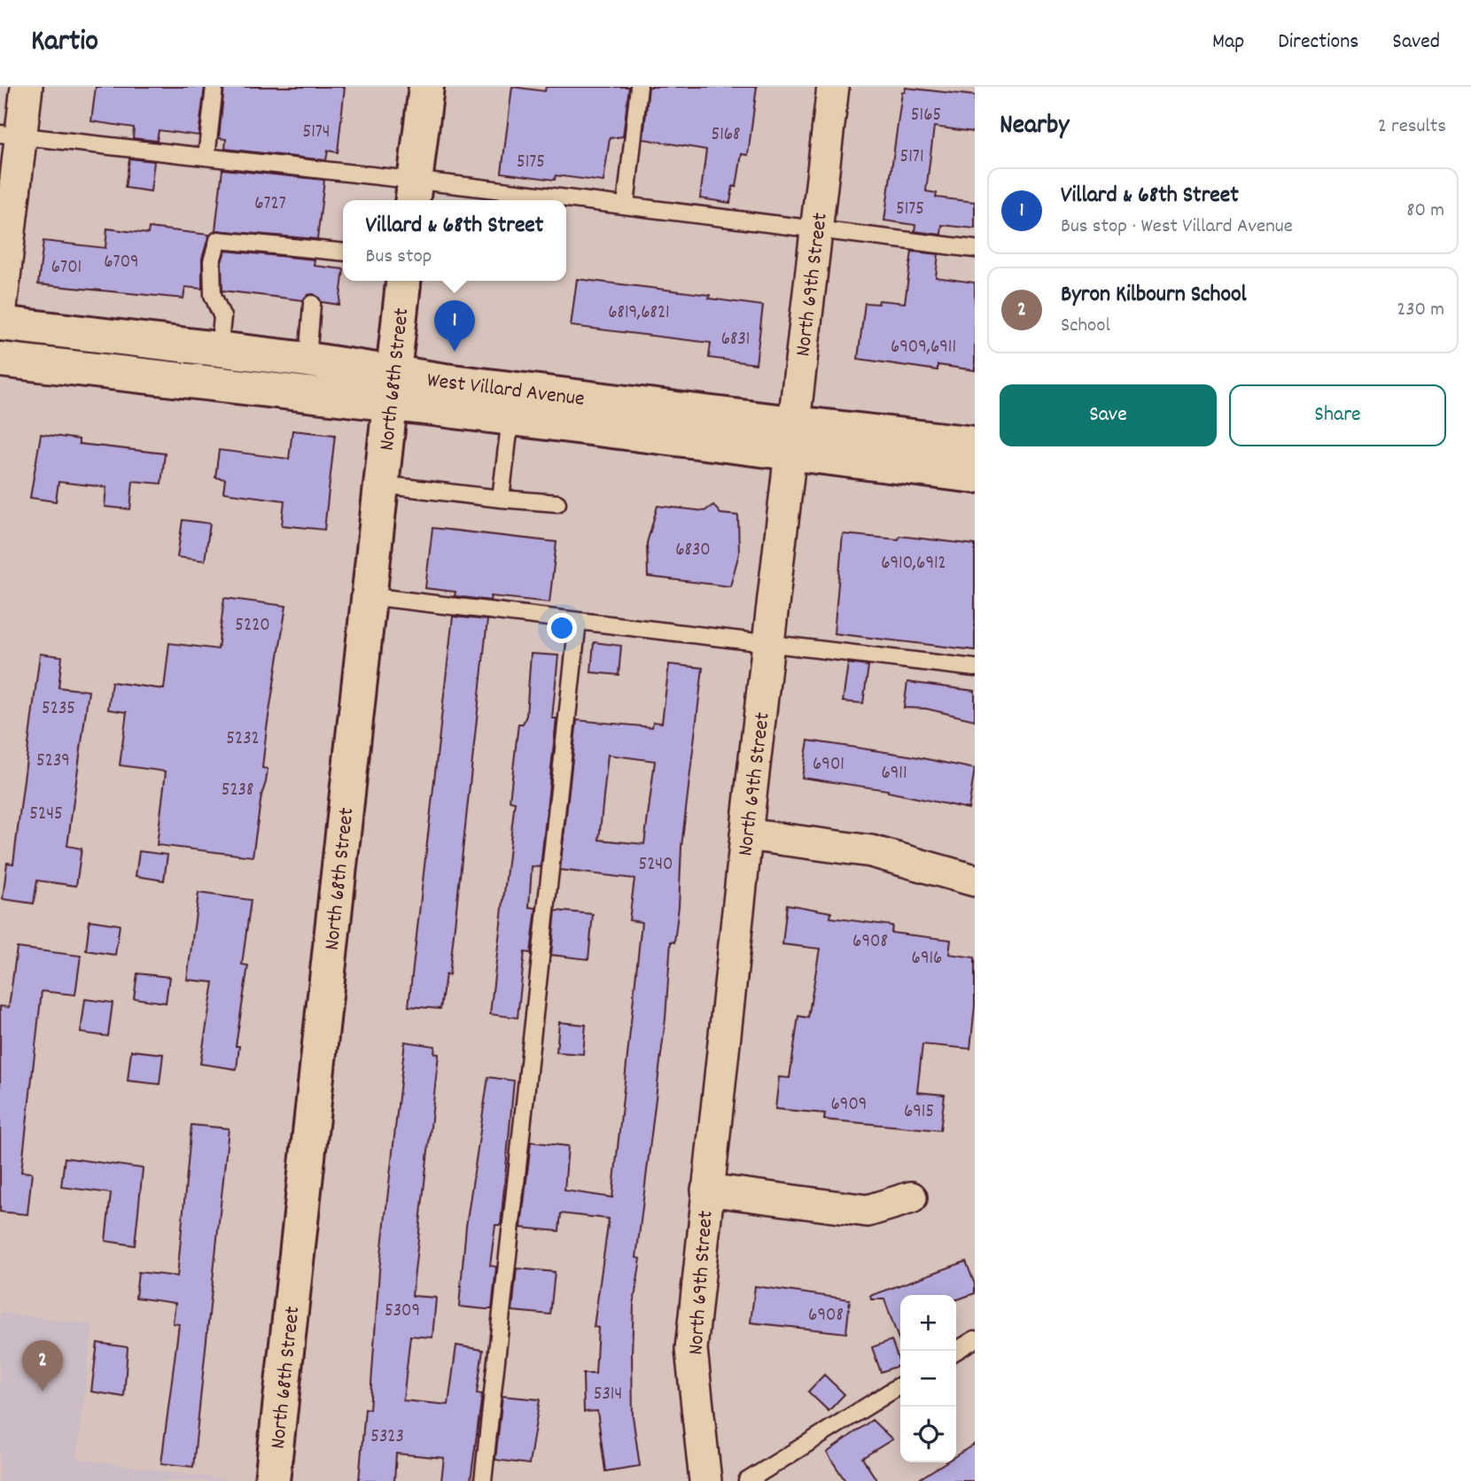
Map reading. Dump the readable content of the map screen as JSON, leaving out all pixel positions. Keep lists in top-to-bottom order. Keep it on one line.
{"streets":{"street":["North 69th Street","North 68th Street","West Villard Avenue"]},"crossings":[["North 69th Street","West Villard Avenue"],["North 68th Street","West Villard Avenue"]],"house_numbers":["5165","5174","5168","5171","5175","6727","5175","6709","6701","6819,6821","6831","6909,6911","6830","6910,6912","5220","5235","5232","5239","6901","6911","5238","5245","5240","6908","6916","6909","6915","5309","6908","5314","5323"],"page":{"header":"Kartio","nav":["Map","Directions","Saved"],"heading":["Nearby","2 results"],"list":[{"mark":"1","name":"Villard & 68th Street","note":"Bus stop · West Villard Avenue","value":"80 m"},{"mark":"2","name":"Byron Kilbourn School","note":"School","value":"230 m"}],"popup":["Villard & 68th Street","Bus stop"],"pins":["1","2"],"buttons":["Save","Share"],"map_buttons":["+","−"]}}
